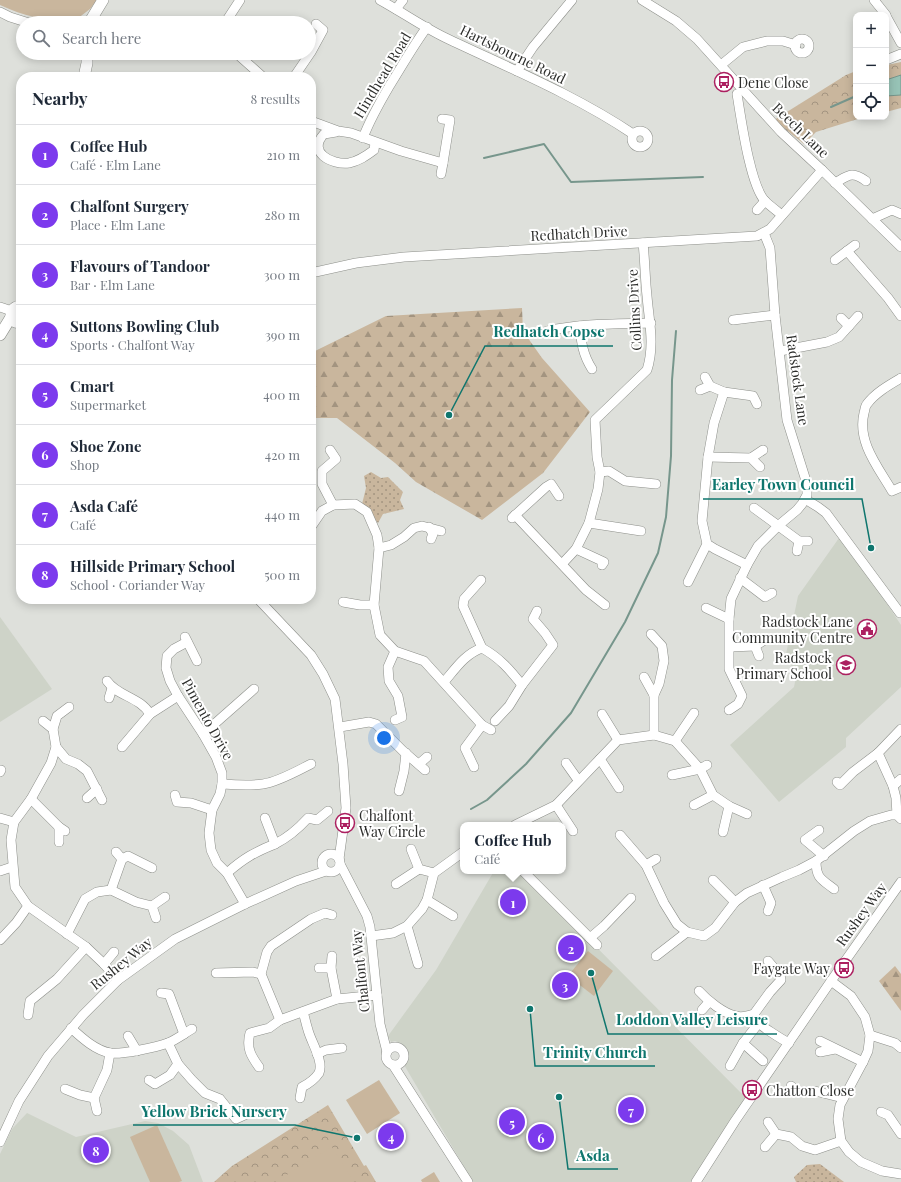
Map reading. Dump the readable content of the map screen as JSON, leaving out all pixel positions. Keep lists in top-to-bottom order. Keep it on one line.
{"streets":{"street":["Hartsbourne Road","Hindhead Road","Beech Lane","Redhatch Drive","Collins Drive","Radstock Lane","Pimento Drive","Rushey Way","Chalfont Way"]},"crossings":[["Hartsbourne Road","Hindhead Road"],["Redhatch Drive","Collins Drive"],["Redhatch Drive","Radstock Lane"],["Pimento Drive","Rushey Way"],["Rushey Way","Chalfont Way"]],"places":{"bus stop":["Dene Close","Chalfont Way Circle","Faygate Way","Chatton Close"],"other":["Redhatch Copse","Earley Town Council","Loddon Valley Leisure","Trinity Church","Asda","Yellow Brick Nursery"],"public building":["Radstock Lane Community Centre"],"school or university":["Radstock Primary School"]},"page":{"map_buttons":["+","−"],"search":"Search here","heading":["Nearby","8 results"],"list":[{"mark":"1","name":"Coffee Hub","note":"Café · Elm Lane","value":"210 m"},{"mark":"2","name":"Chalfont Surgery","note":"Place · Elm Lane","value":"280 m"},{"mark":"3","name":"Flavours of Tandoor","note":"Bar · Elm Lane","value":"300 m"},{"mark":"4","name":"Suttons Bowling Club","note":"Sports · Chalfont Way","value":"390 m"},{"mark":"5","name":"Cmart","note":"Supermarket","value":"400 m"},{"mark":"6","name":"Shoe Zone","note":"Shop","value":"420 m"},{"mark":"7","name":"Asda Café","note":"Café","value":"440 m"},{"mark":"8","name":"Hillside Primary School","note":"School · Coriander Way","value":"500 m"}],"popup":["Coffee Hub","Café"],"pins":["1","2","3","7","5","4","6","8"]}}
